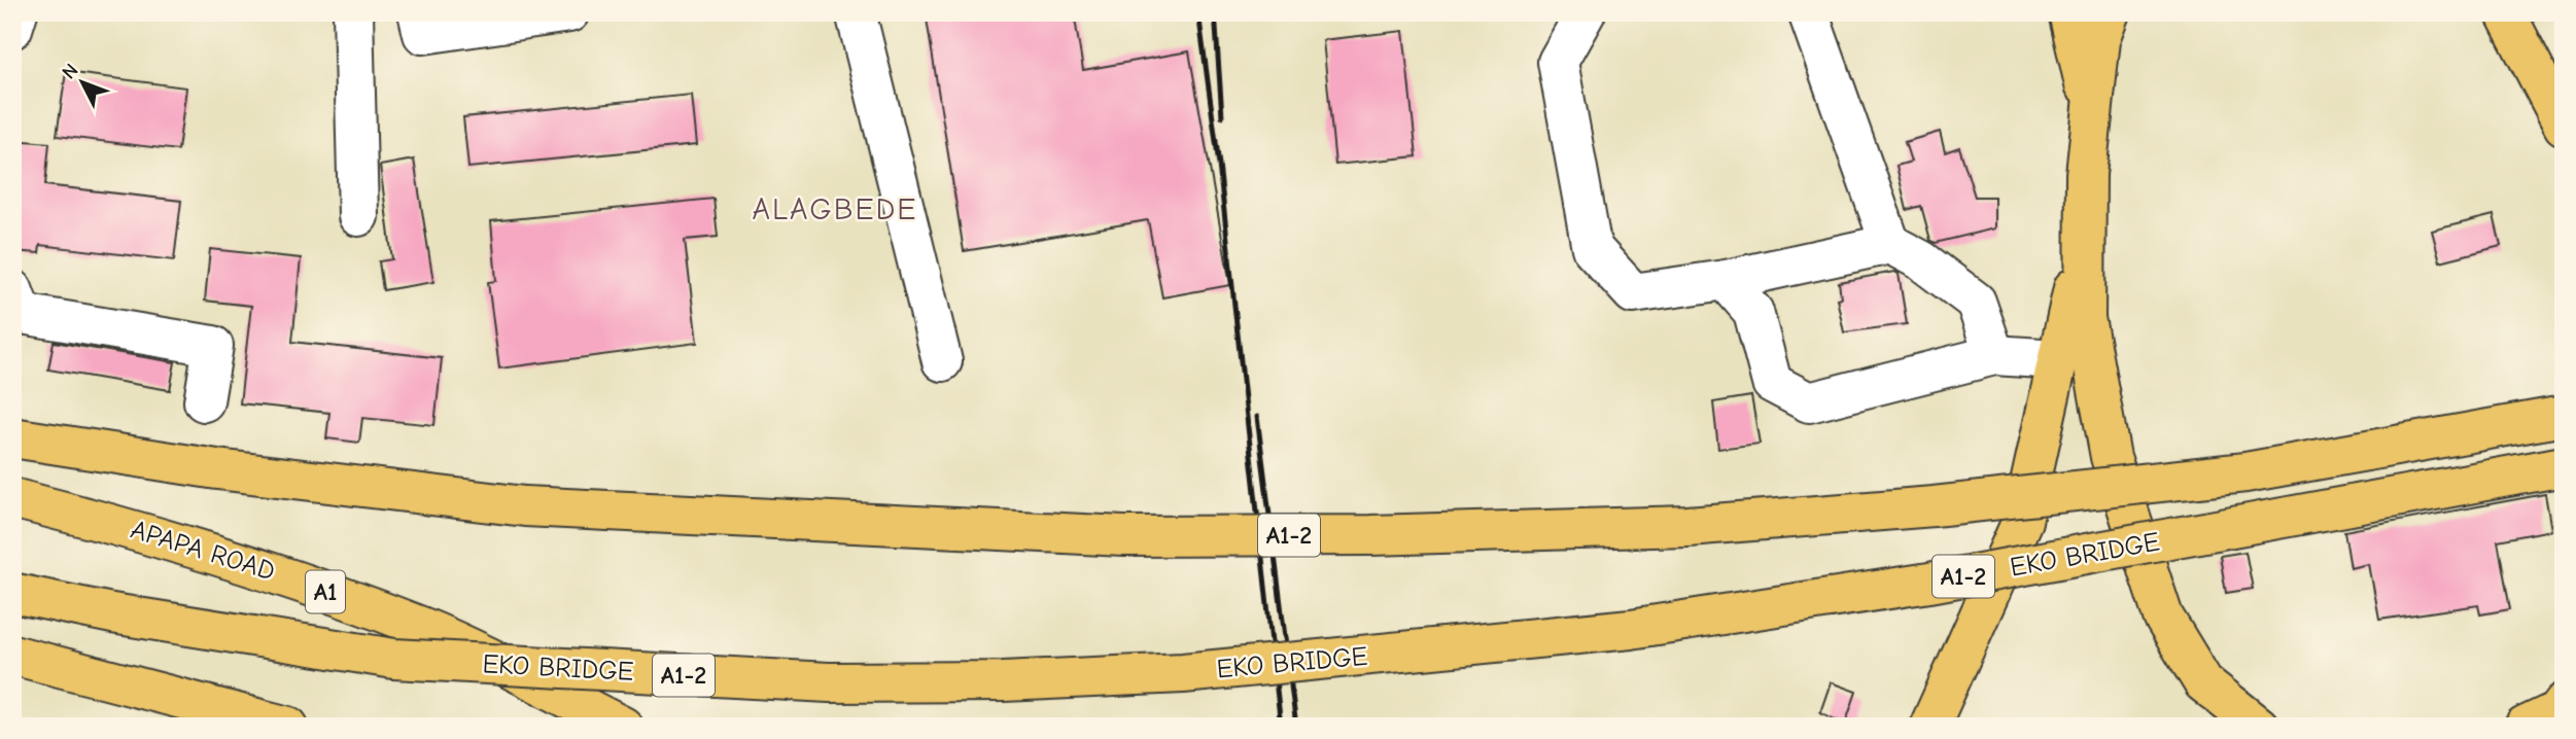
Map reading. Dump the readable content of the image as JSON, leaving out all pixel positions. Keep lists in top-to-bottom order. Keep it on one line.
{"streets":{"main road":["A1-2","APAPA ROAD","EKO BRIDGE","A1"]},"districts":["ALAGBEDE"],"north":"top left"}
